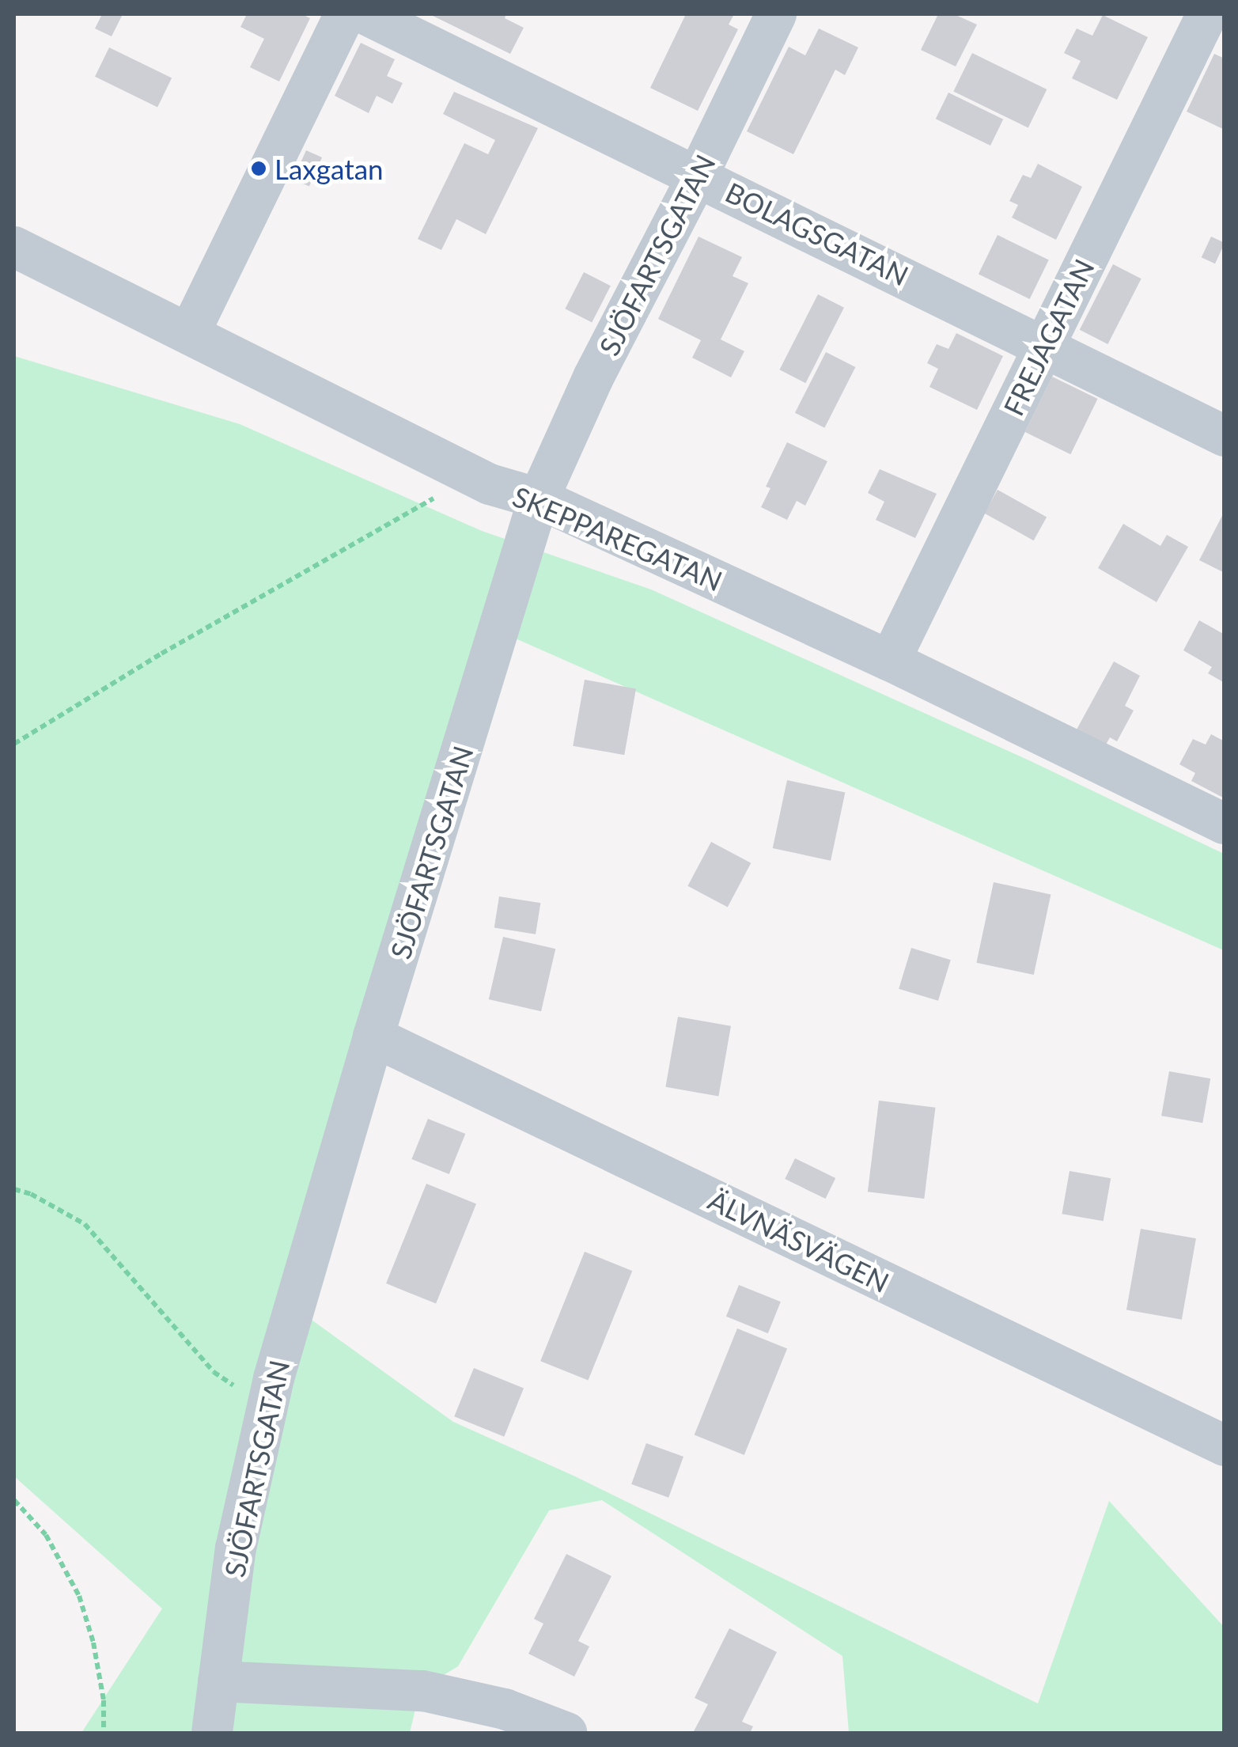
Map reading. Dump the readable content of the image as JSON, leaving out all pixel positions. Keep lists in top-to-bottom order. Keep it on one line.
{"streets":{"street":["BOLAGSGATAN","SJÖFARTSGATAN","FREJAGATAN","SKEPPAREGATAN","ÄLVNÄSVÄGEN"]},"crossings":[["BOLAGSGATAN","SJÖFARTSGATAN"],["BOLAGSGATAN","FREJAGATAN"],["SJÖFARTSGATAN","SKEPPAREGATAN"],["SJÖFARTSGATAN","ÄLVNÄSVÄGEN"],["FREJAGATAN","SKEPPAREGATAN"]],"places":["Laxgatan"]}
